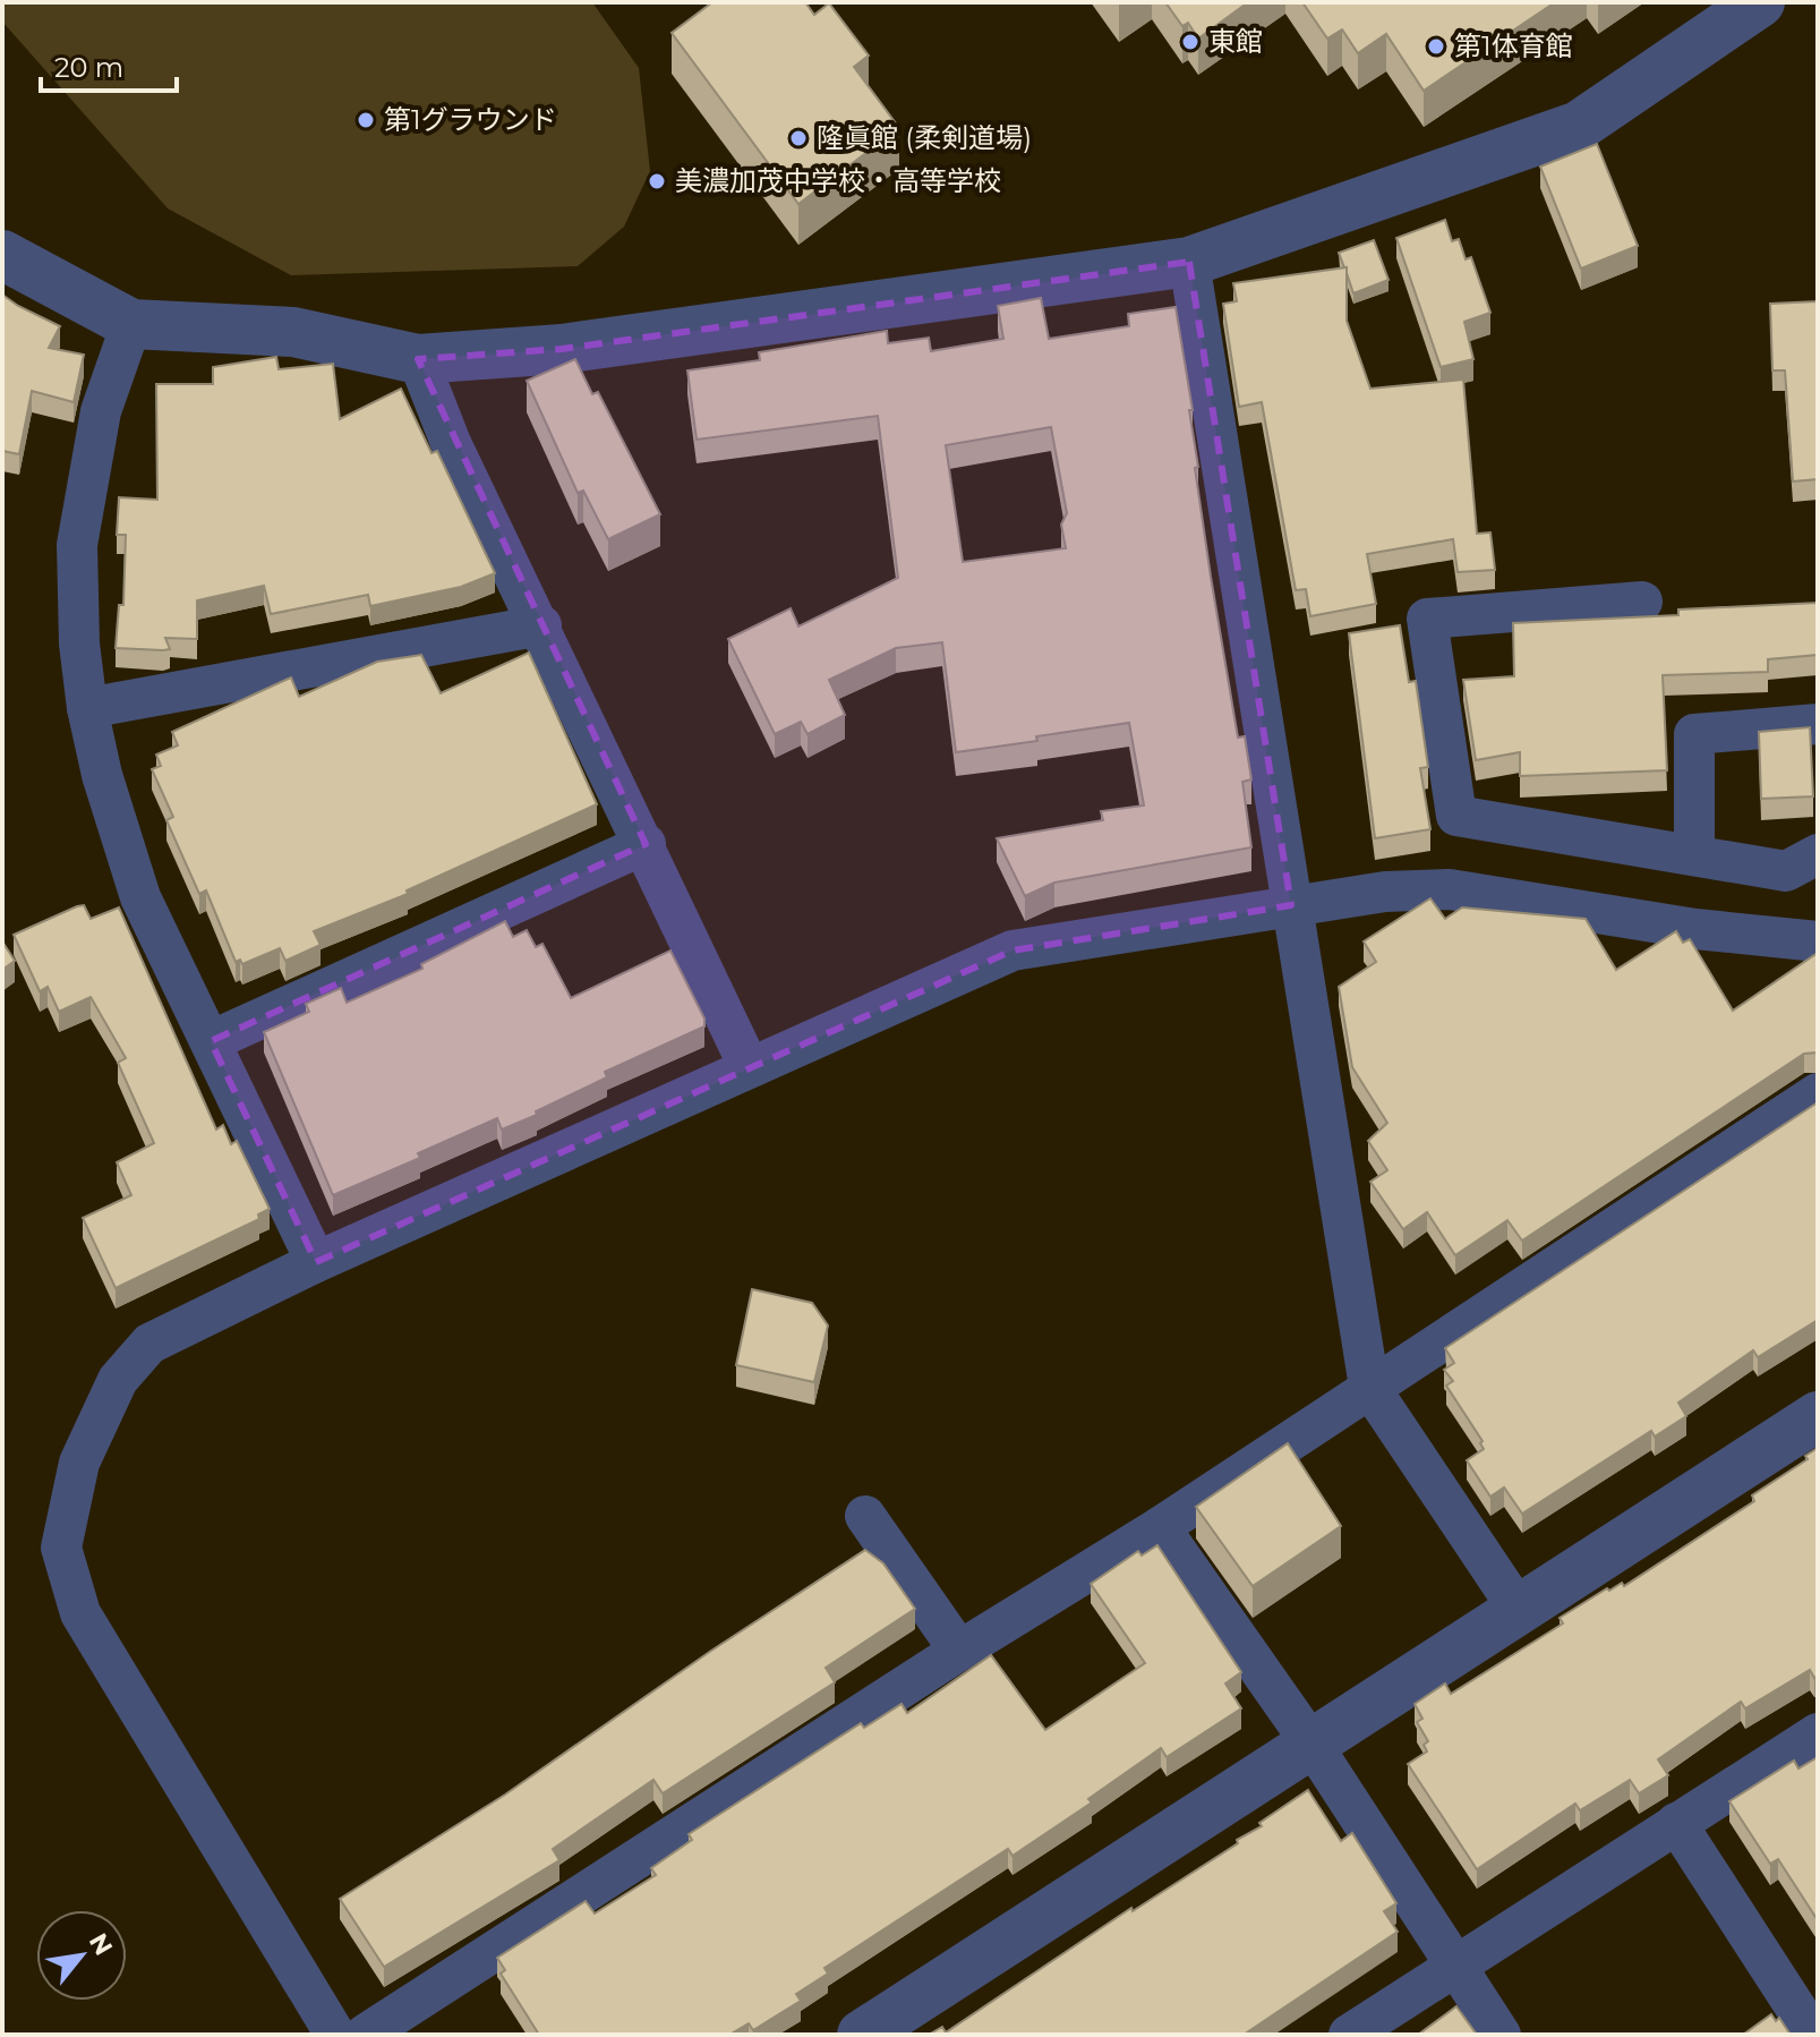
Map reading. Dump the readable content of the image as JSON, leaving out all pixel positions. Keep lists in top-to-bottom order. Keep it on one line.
{"places":["東館","第1体育館","第1グラウンド","隆眞館 (柔剣道場)","美濃加茂中学校・高等学校"],"scale_bar":"20 m","north":"top right"}
